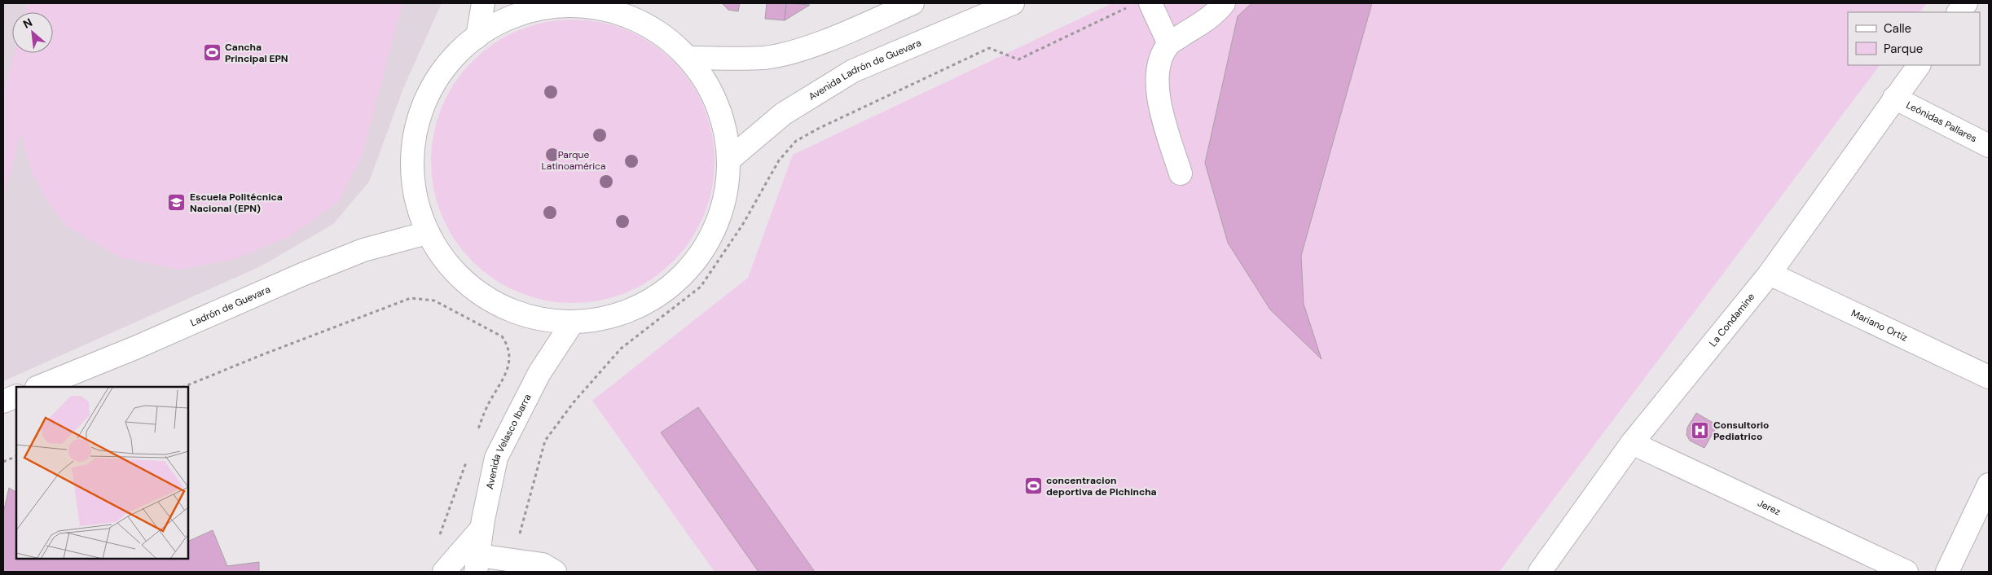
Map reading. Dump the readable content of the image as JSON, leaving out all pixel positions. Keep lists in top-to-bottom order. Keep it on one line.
{"streets":{"main road":["Avenida Ladrón de Guevara","Leónidas Pallares","Ladrón de Guevara","La Condamine","Mariano Ortiz","Avenida Velasco Ibarra","Jerez"]},"crossings":[["Leónidas Pallares","La Condamine"],["La Condamine","Mariano Ortiz"],["La Condamine","Jerez"]],"parks":["Parque Latinoamérica"],"places":{"sports":["Cancha Principal EPN","concentracion deportiva de Pichincha"],"school or university":["Escuela Politécnica Nacional (EPN)"],"hospital":["Consultorio Pediatrico"]},"legend":["Calle","Parque"],"north":"top left"}
